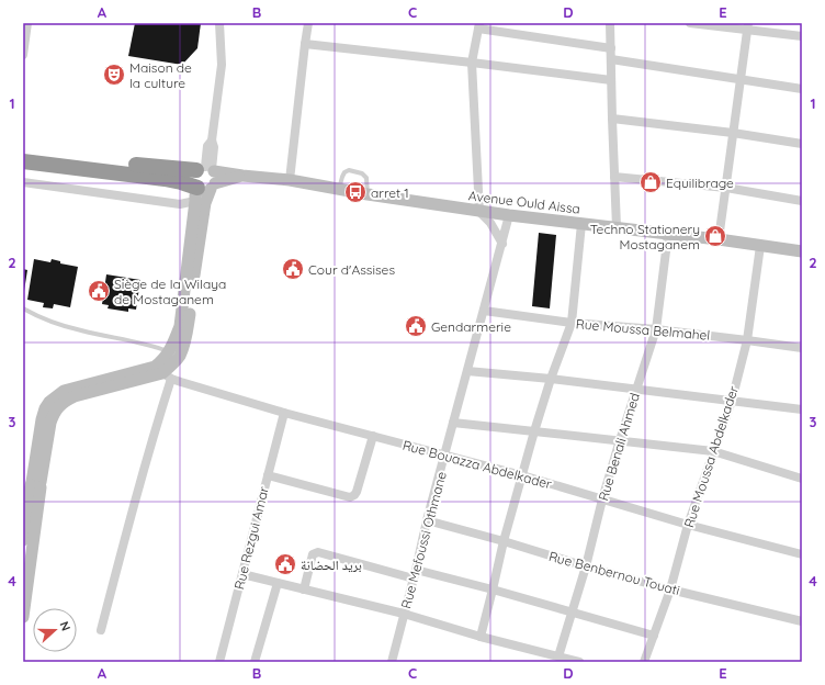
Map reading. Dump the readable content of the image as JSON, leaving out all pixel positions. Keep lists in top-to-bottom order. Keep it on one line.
{"streets":{"main road":["Avenue Ould Aissa"],"street":["Rue Moussa Belmahel","Rue Benali Ahmed","Rue Moussa Abdelkader","Rue Bouazza Abdelkader","Rue Rezgui Amar","Rue Mefoussi Othmane","Rue Benbernou Touati"]},"crossings":[["Avenue Ould Aissa","Rue Benali Ahmed"],["Avenue Ould Aissa","Rue Moussa Abdelkader"],["Avenue Ould Aissa","Rue Mefoussi Othmane"],["Rue Moussa Belmahel","Rue Benali Ahmed"],["Rue Moussa Belmahel","Rue Moussa Abdelkader"],["Rue Moussa Belmahel","Rue Mefoussi Othmane"],["Rue Benali Ahmed","Rue Bouazza Abdelkader"],["Rue Benali Ahmed","Rue Benbernou Touati"],["Rue Moussa Abdelkader","Rue Bouazza Abdelkader"],["Rue Moussa Abdelkader","Rue Benbernou Touati"],["Rue Bouazza Abdelkader","Rue Rezgui Amar"],["Rue Bouazza Abdelkader","Rue Mefoussi Othmane"],["Rue Mefoussi Othmane","Rue Benbernou Touati"]],"places":{"theatre":["Maison de la culture"],"shop":["Equilibrage","Techno Stationery Mostaganem"],"bus stop":["arret 1"],"public building":["Cour d'Assises","Siège de la Wilaya de Mostaganem","Gendarmerie","بريد الحضانة"]},"north":"right","grid":{"columns":["A","B","C","D","E"],"rows":["1","2","3","4"]}}
